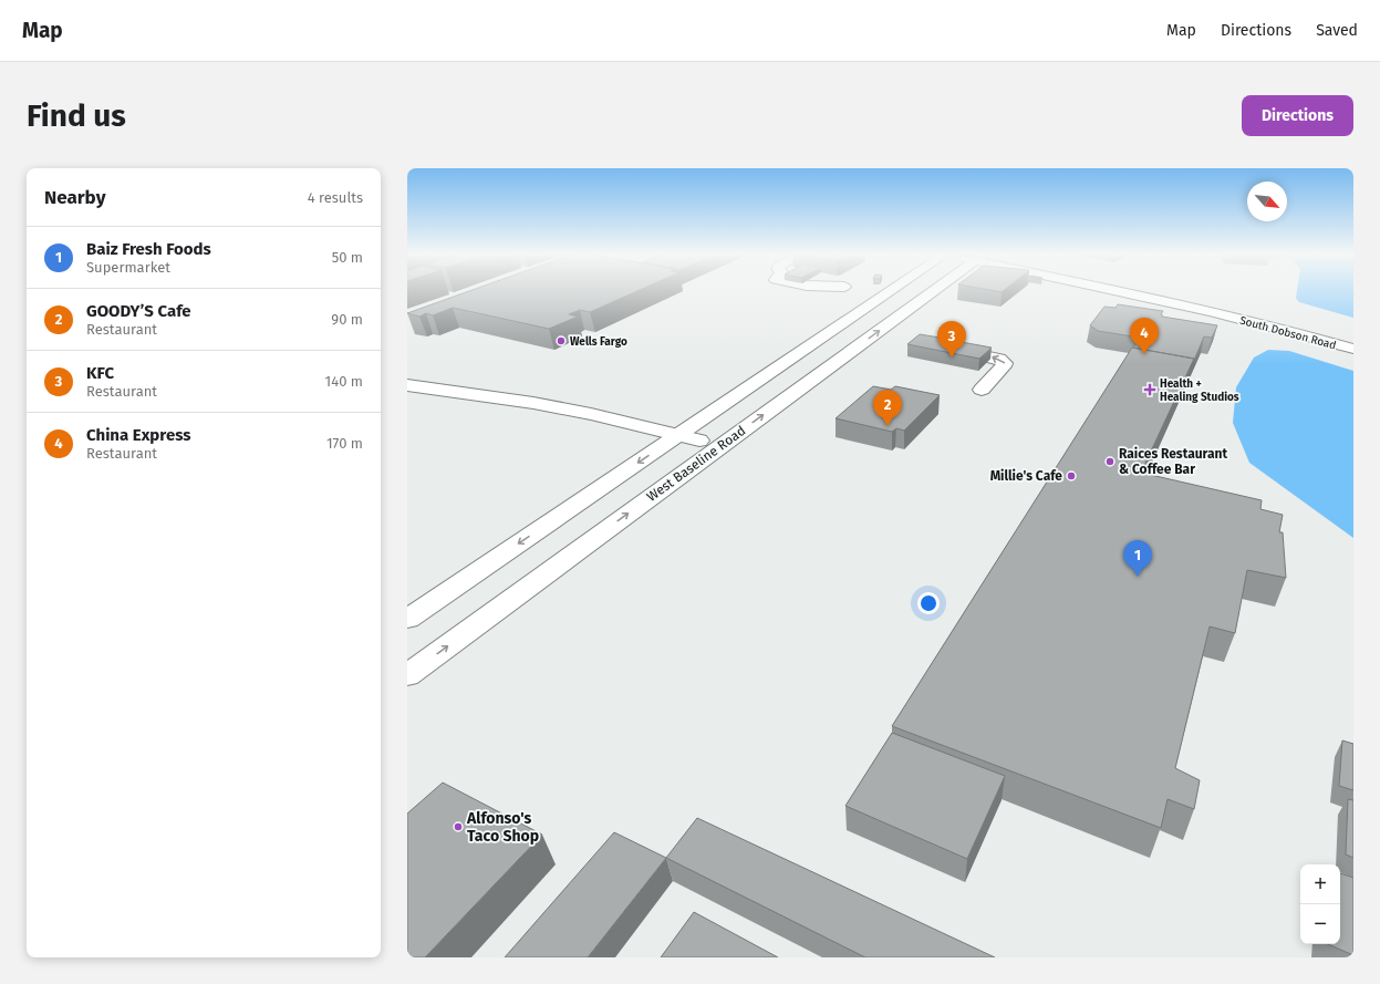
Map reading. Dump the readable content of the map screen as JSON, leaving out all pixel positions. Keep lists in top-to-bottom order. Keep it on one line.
{"streets":{"main road":["South Dobson Road","West Baseline Road"]},"places":{"other":["Wells Fargo","Raices Restaurant & Coffee Bar","Millie's Cafe","Alfonso's Taco Shop"],"health":["Health + Healing Studios"]},"north":"bottom right","page":{"header":"Map","nav":["Map","Directions","Saved"],"buttons":"Directions","title":"Find us","heading":["Nearby","4 results"],"list":[{"mark":"1","name":"Baiz Fresh Foods","note":"Supermarket","value":"50 m"},{"mark":"2","name":"GOODY’S Cafe","note":"Restaurant","value":"90 m"},{"mark":"3","name":"KFC","note":"Restaurant","value":"140 m"},{"mark":"4","name":"China Express","note":"Restaurant","value":"170 m"}],"pins":["4","3","2","1"],"map_buttons":["+","−"]}}
